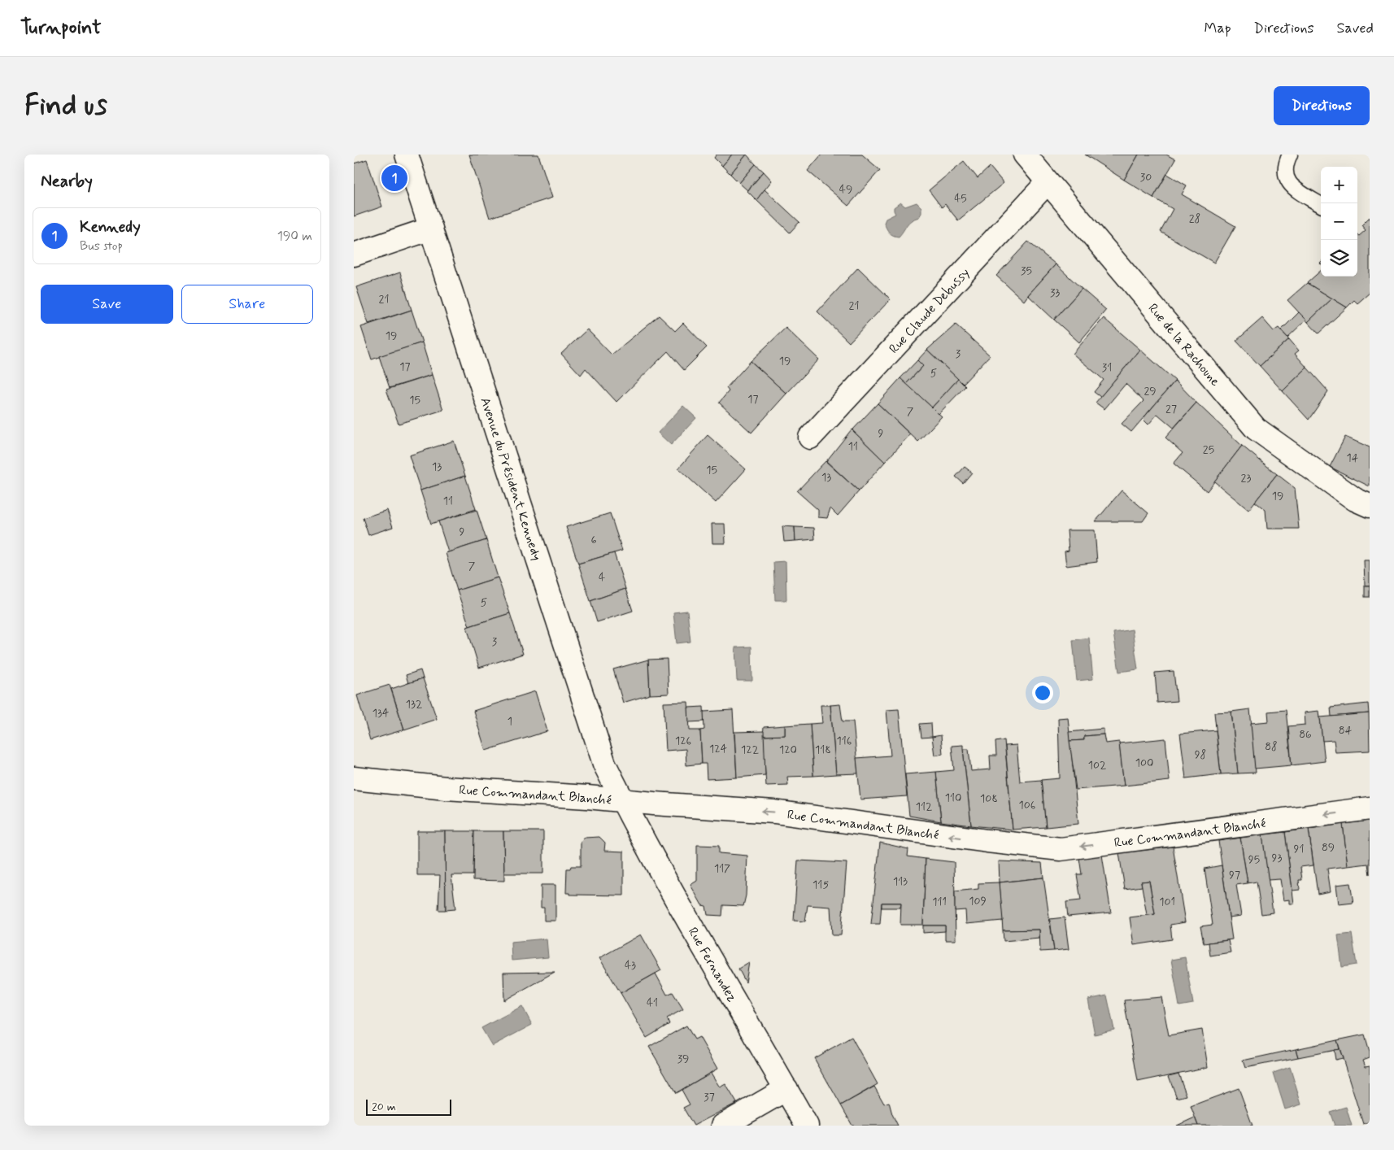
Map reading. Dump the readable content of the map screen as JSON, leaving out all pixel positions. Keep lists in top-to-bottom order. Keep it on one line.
{"streets":{"street":["Rue Claude Debussy","Rue de la Rachoune","Avenue du Président Kennedy","Rue Commandant Blanché","Rue Fernandez"]},"crossings":[["Rue Claude Debussy","Rue de la Rachoune"],["Avenue du Président Kennedy","Rue Commandant Blanché"],["Avenue du Président Kennedy","Rue Fernandez"],["Rue Commandant Blanché","Rue Fernandez"]],"one_way":["Rue Commandant Blanché"],"house_numbers":["30","49","45","28","35","33","21","21","19","3","19","17","31","5","29","17","15","27","7","9","11","25","14","13","15","13","23","19","11","9","6","7","4","5","3","132","134","1","84","86","126","116","88","124","122","120","118","98","100","102","110","108","106","112","89","91","93","95","117","97","113","115","109","111","101","43","41","39","37"],"scale_bar":"20 m","page":{"header":"Turnpoint","nav":["Map","Directions","Saved"],"buttons":["Directions",["Save","Share"]],"title":"Find us","heading":"Nearby","pins":"1","map_buttons":["+","−"],"list":[{"mark":"1","name":"Kennedy","note":"Bus stop","value":"190 m"}],"scale":"20 m"}}
